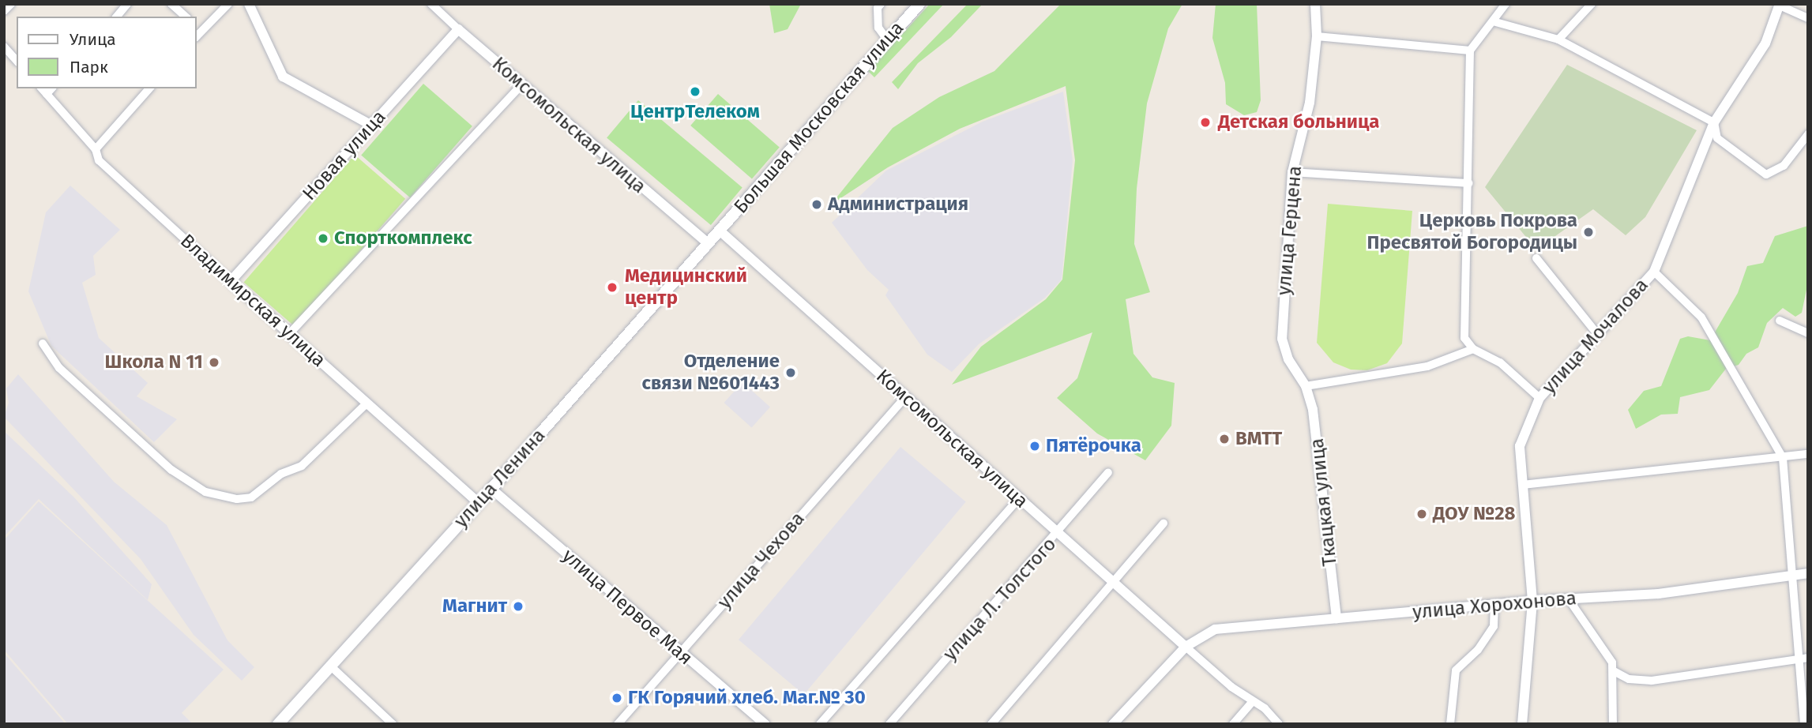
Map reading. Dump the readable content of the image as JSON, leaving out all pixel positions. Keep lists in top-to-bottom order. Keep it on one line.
{"streets":{"main road":["Большая Московская улица","улица Ленина"],"street":["Комсомольская улица","Новая улица","улица Герцена","Владимирская улица","улица Мочалова","Ткацкая улица","улица Чехова","улица Л. Толстого","улица Хорохонова","улица Первое Мая"]},"crossings":[["Большая Московская улица","Комсомольская улица"],["Большая Московская улица","улица Ленина"],["Комсомольская улица","Новая улица"],["Комсомольская улица","улица Ленина"],["Комсомольская улица","улица Чехова"],["Комсомольская улица","улица Л. Толстого"],["Комсомольская улица","улица Хорохонова"],["Новая улица","Владимирская улица"],["улица Герцена","Ткацкая улица"],["Владимирская улица","улица Ленина"],["улица Мочалова","улица Хорохонова"],["улица Ленина","улица Первое Мая"],["Ткацкая улица","улица Хорохонова"],["улица Чехова","улица Первое Мая"]],"places":["ЦентрТелеком","Детская больница","Администрация","Церковь Покрова Пресвятой Богородицы","Спорткомплекс","Медицинский центр","Школа N 11","Отделение связи №601443","ВМТТ","Пятёрочка","ДОУ №28","Магнит","ГК Горячий хлеб. Маг.№ 30"],"legend":["Улица","Парк"]}
